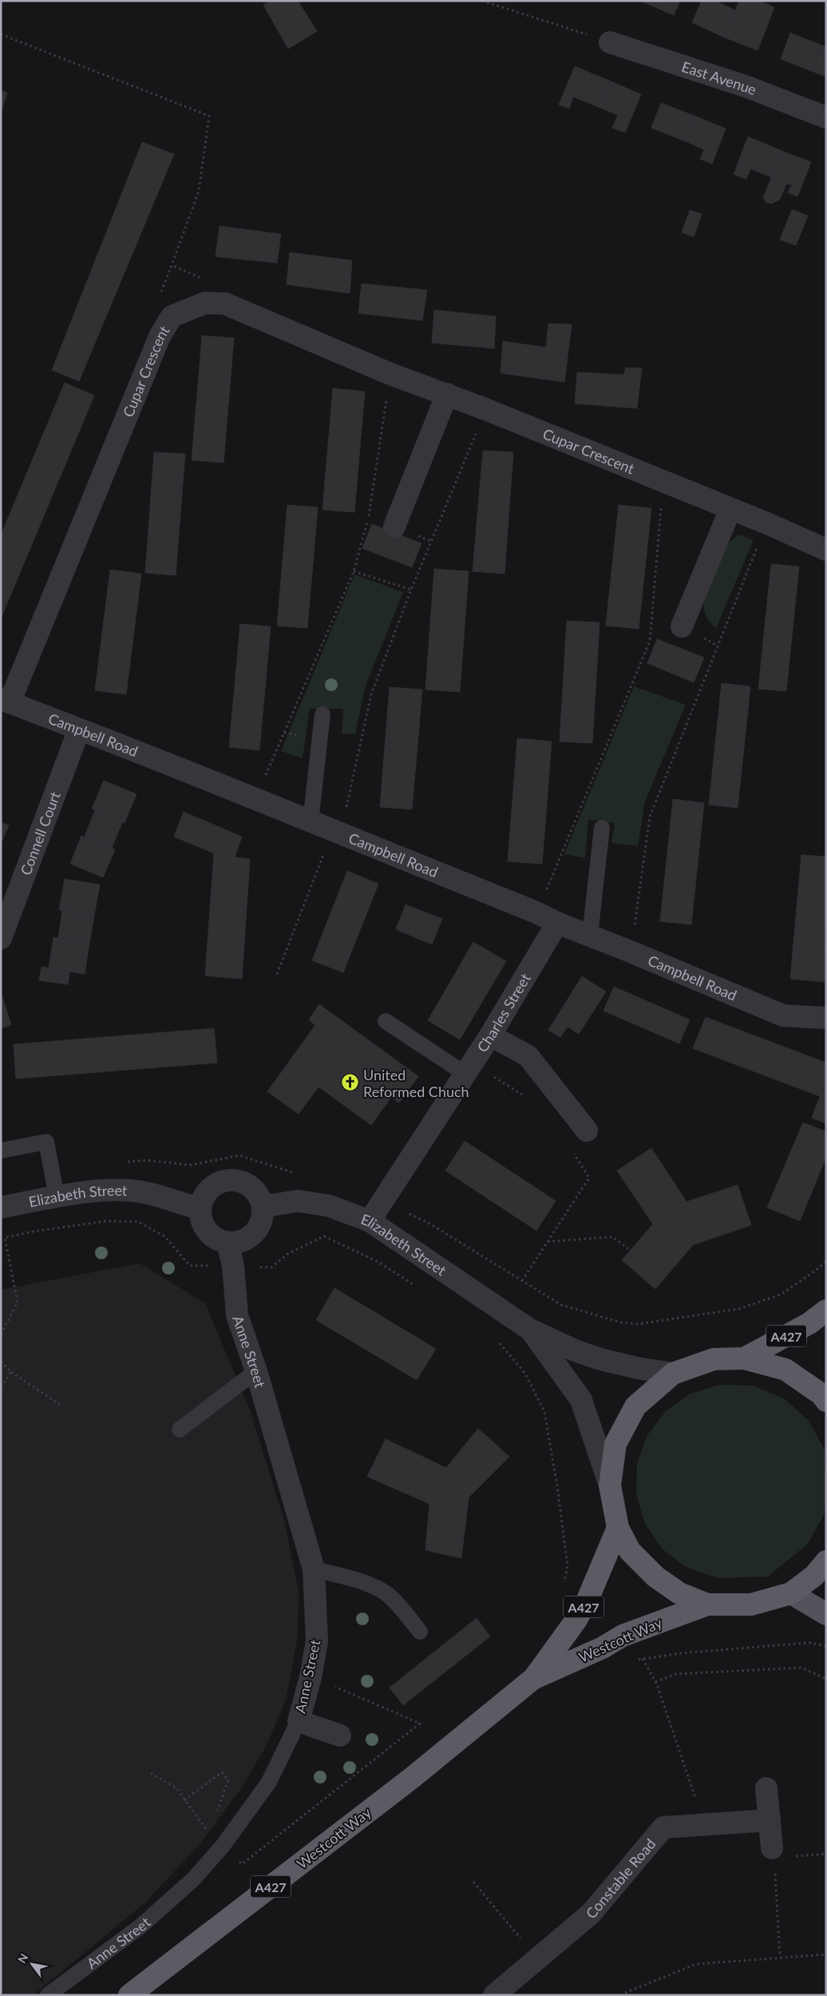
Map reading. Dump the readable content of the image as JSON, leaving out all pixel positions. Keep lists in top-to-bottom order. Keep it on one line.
{"streets":{"highway":["A427","Westcott Way"],"street":["East Avenue","Cupar Crescent","Campbell Road","Connell Court","Charles Street","Elizabeth Street","Anne Street","Constable Road"]},"crossings":[["Cupar Crescent","Campbell Road"],["Campbell Road","Connell Court"],["Campbell Road","Charles Street"],["Charles Street","Elizabeth Street"],["Elizabeth Street","Anne Street"]],"places":{"church":["United Reformed Chuch"]},"north":"top left"}
